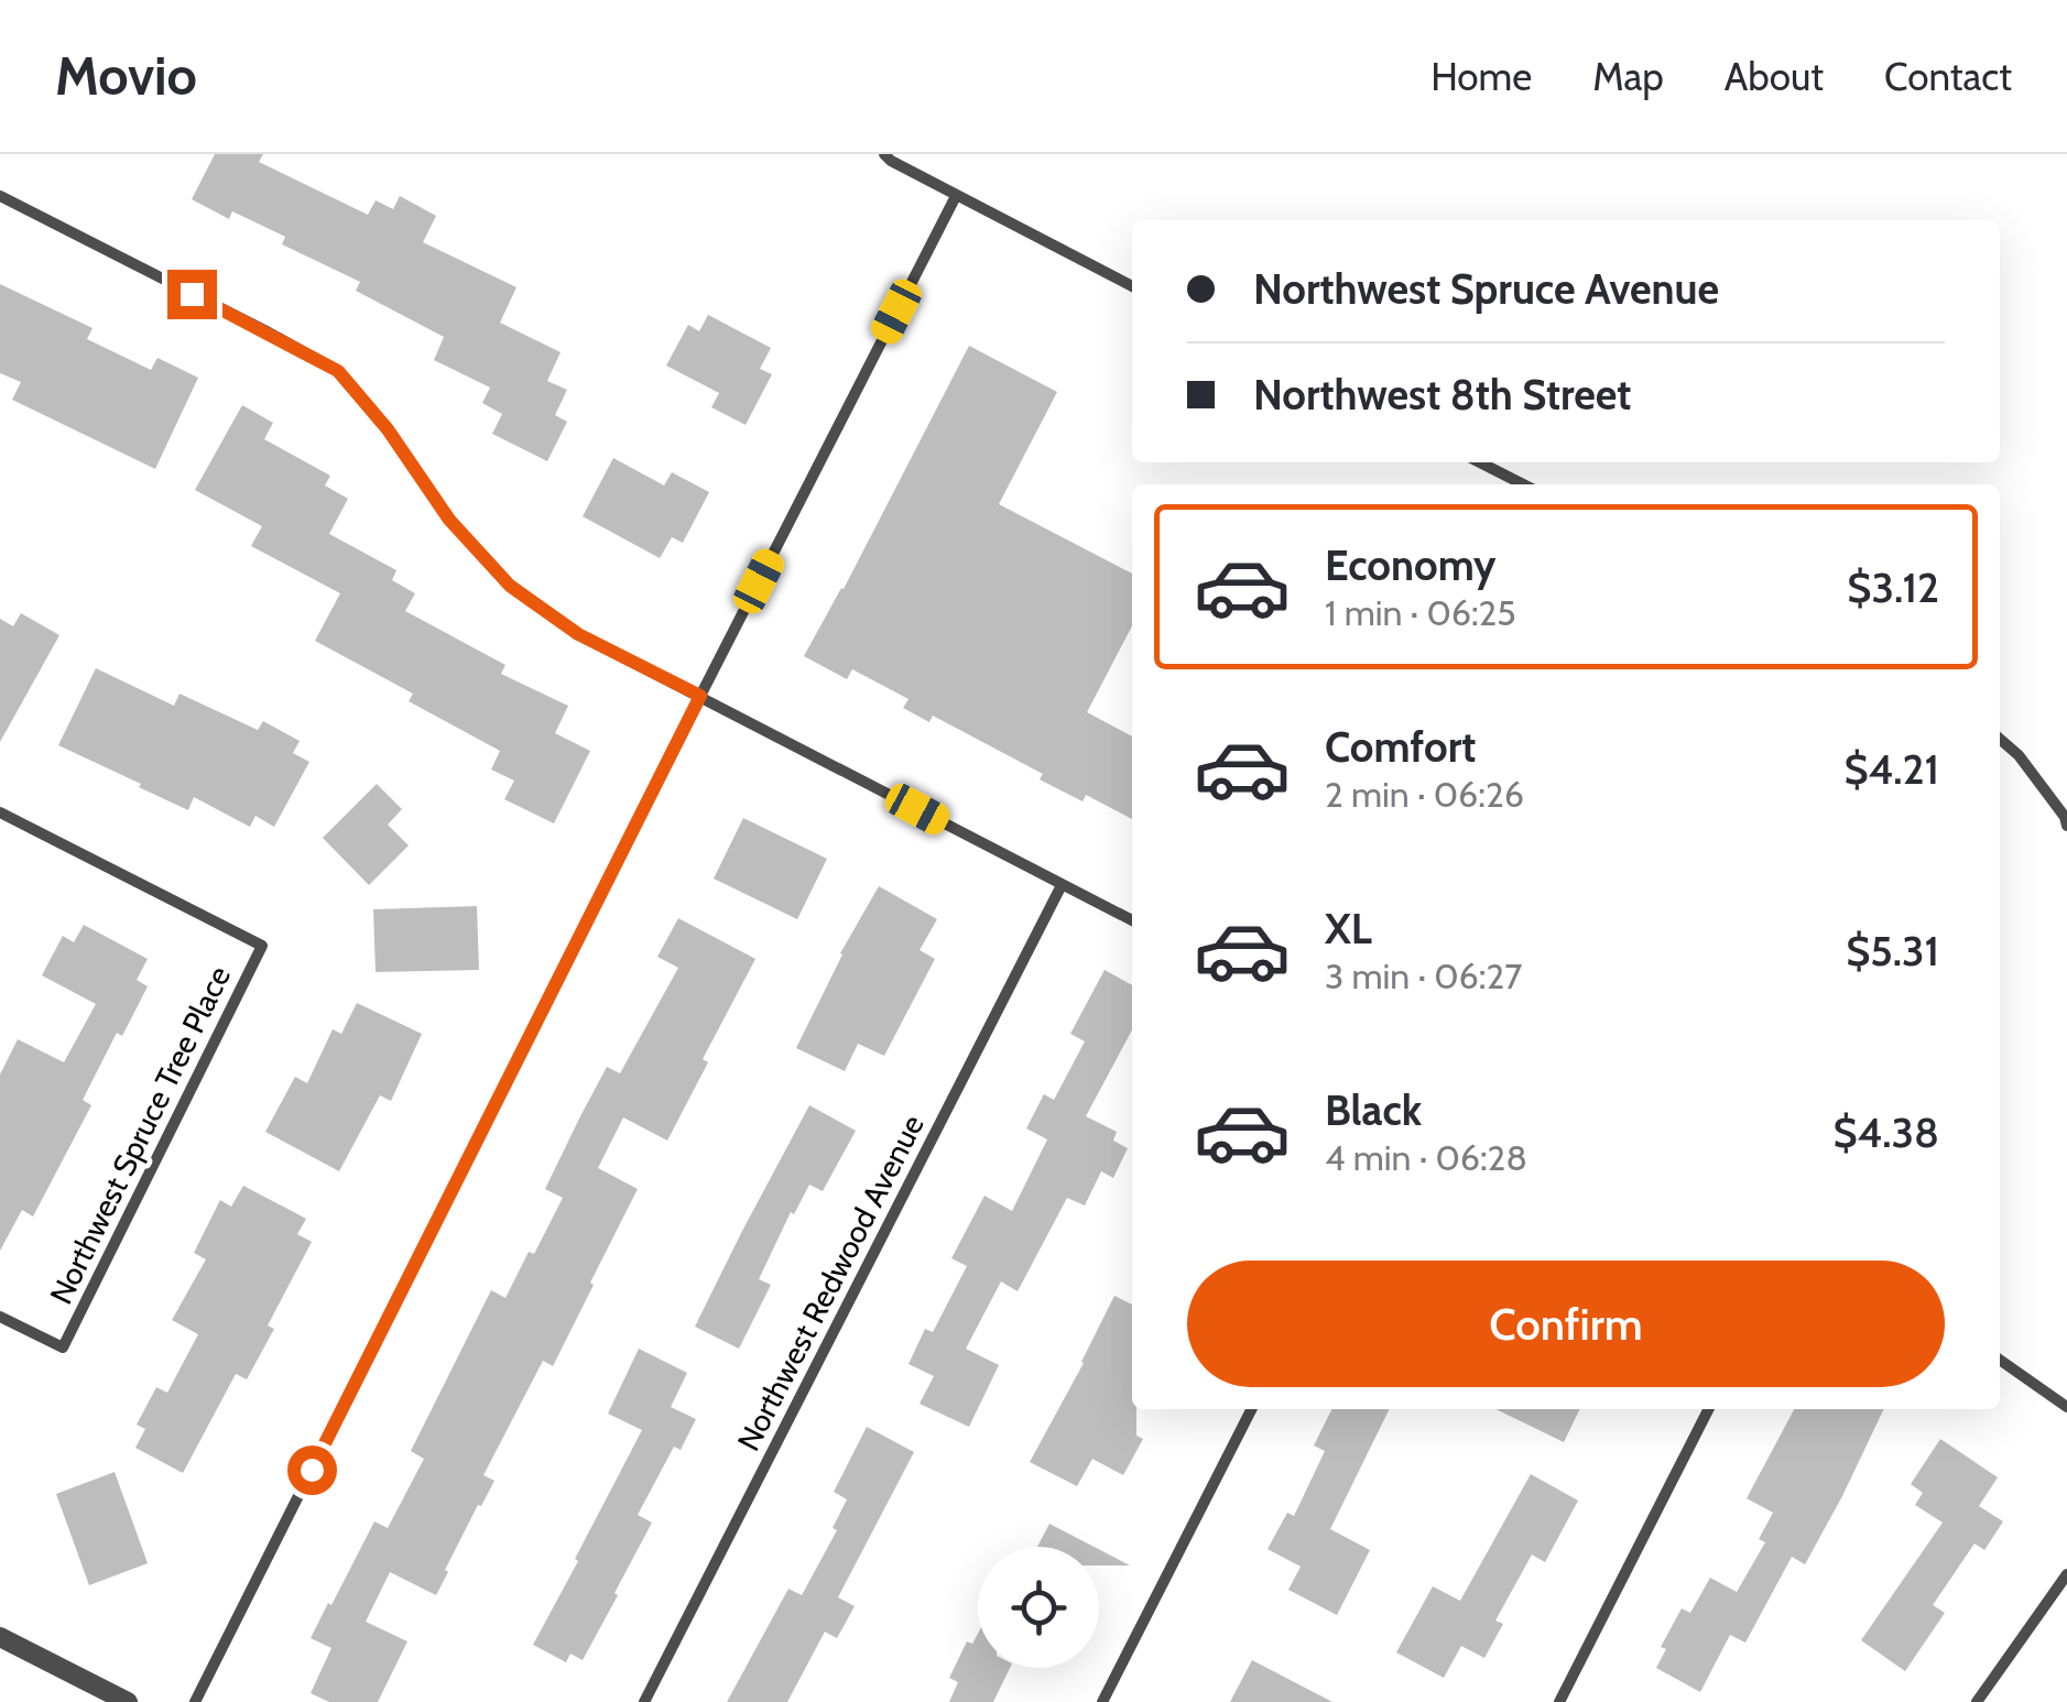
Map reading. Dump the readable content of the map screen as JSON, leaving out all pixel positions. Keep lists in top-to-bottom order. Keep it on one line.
{"streets":{"street":["Northwest Spruce Tree Place","Northwest Redwood Avenue"]},"page":{"header":"Movio","nav":["Home","Map","About","Contact"],"banner":["Northwest Spruce Avenue","Northwest 8th Street"],"list":[{"name":"Economy","note":"1 min · 06:25","value":"$3.12"},{"name":"Comfort","note":"2 min · 06:26","value":"$4.21"},{"name":"XL","note":"3 min · 06:27","value":"$5.31"},{"name":"Black","note":"4 min · 06:28","value":"$4.38"}],"buttons":"Confirm"}}
